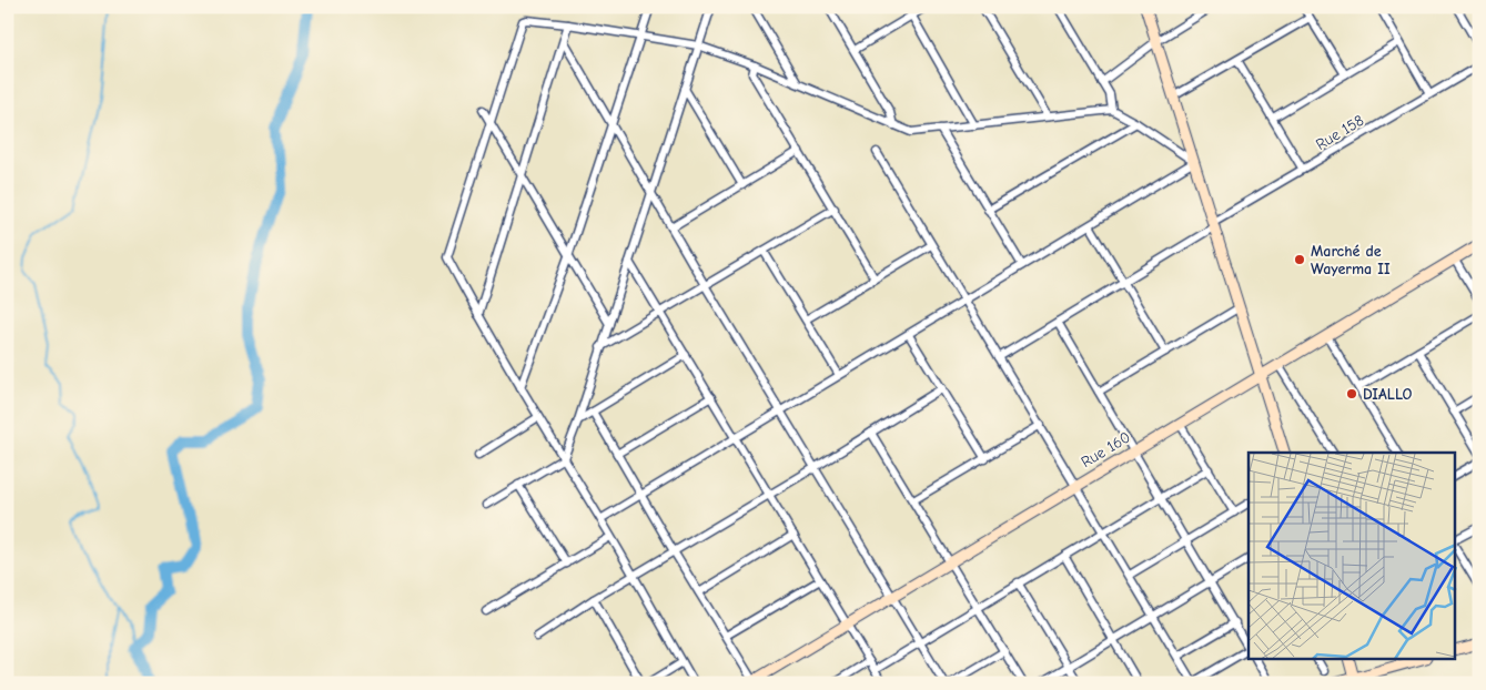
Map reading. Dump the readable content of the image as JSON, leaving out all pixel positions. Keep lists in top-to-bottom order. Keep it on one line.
{"streets":{"street":["Rue 158","Rue 160"]},"places":["Marché de Wayerma II","DIALLO"]}
